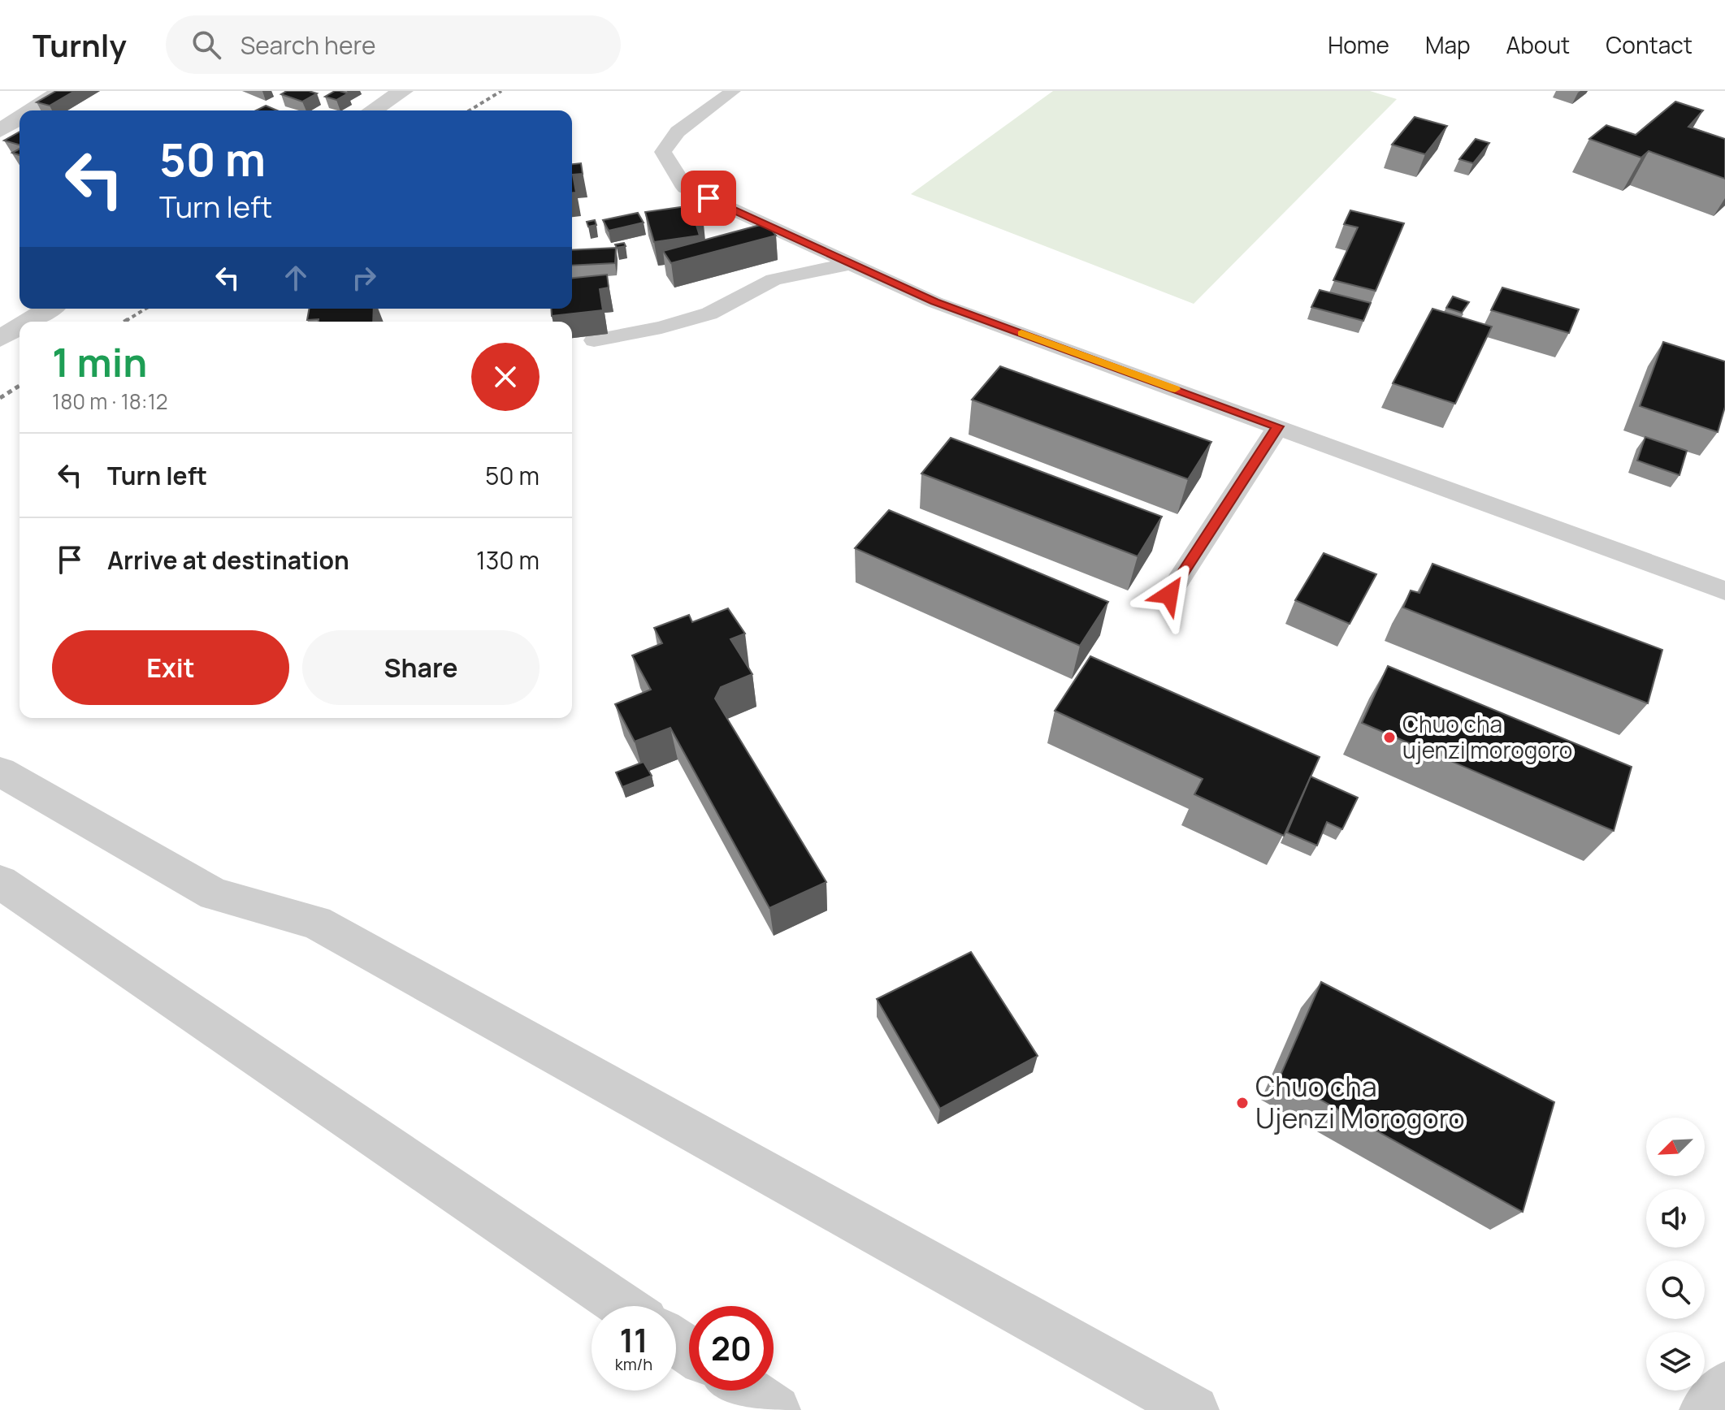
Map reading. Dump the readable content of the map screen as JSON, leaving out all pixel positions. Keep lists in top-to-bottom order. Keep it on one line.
{"places":["Chuo cha ujenzi morogoro","Chuo cha Ujenzi Morogoro"],"north":"bottom left","page":{"header":"Turnly","search":"Search here","nav":["Home","Map","About","Contact"],"turn":["50 m","Turn left"],"heading":["1 min","180 m · 18:12"],"list":[{"name":"Turn left","value":"50 m"},{"name":"Arrive at destination","value":"130 m"}],"buttons":["Exit","Share"],"speed":"11 km/h","limit":"20"}}
